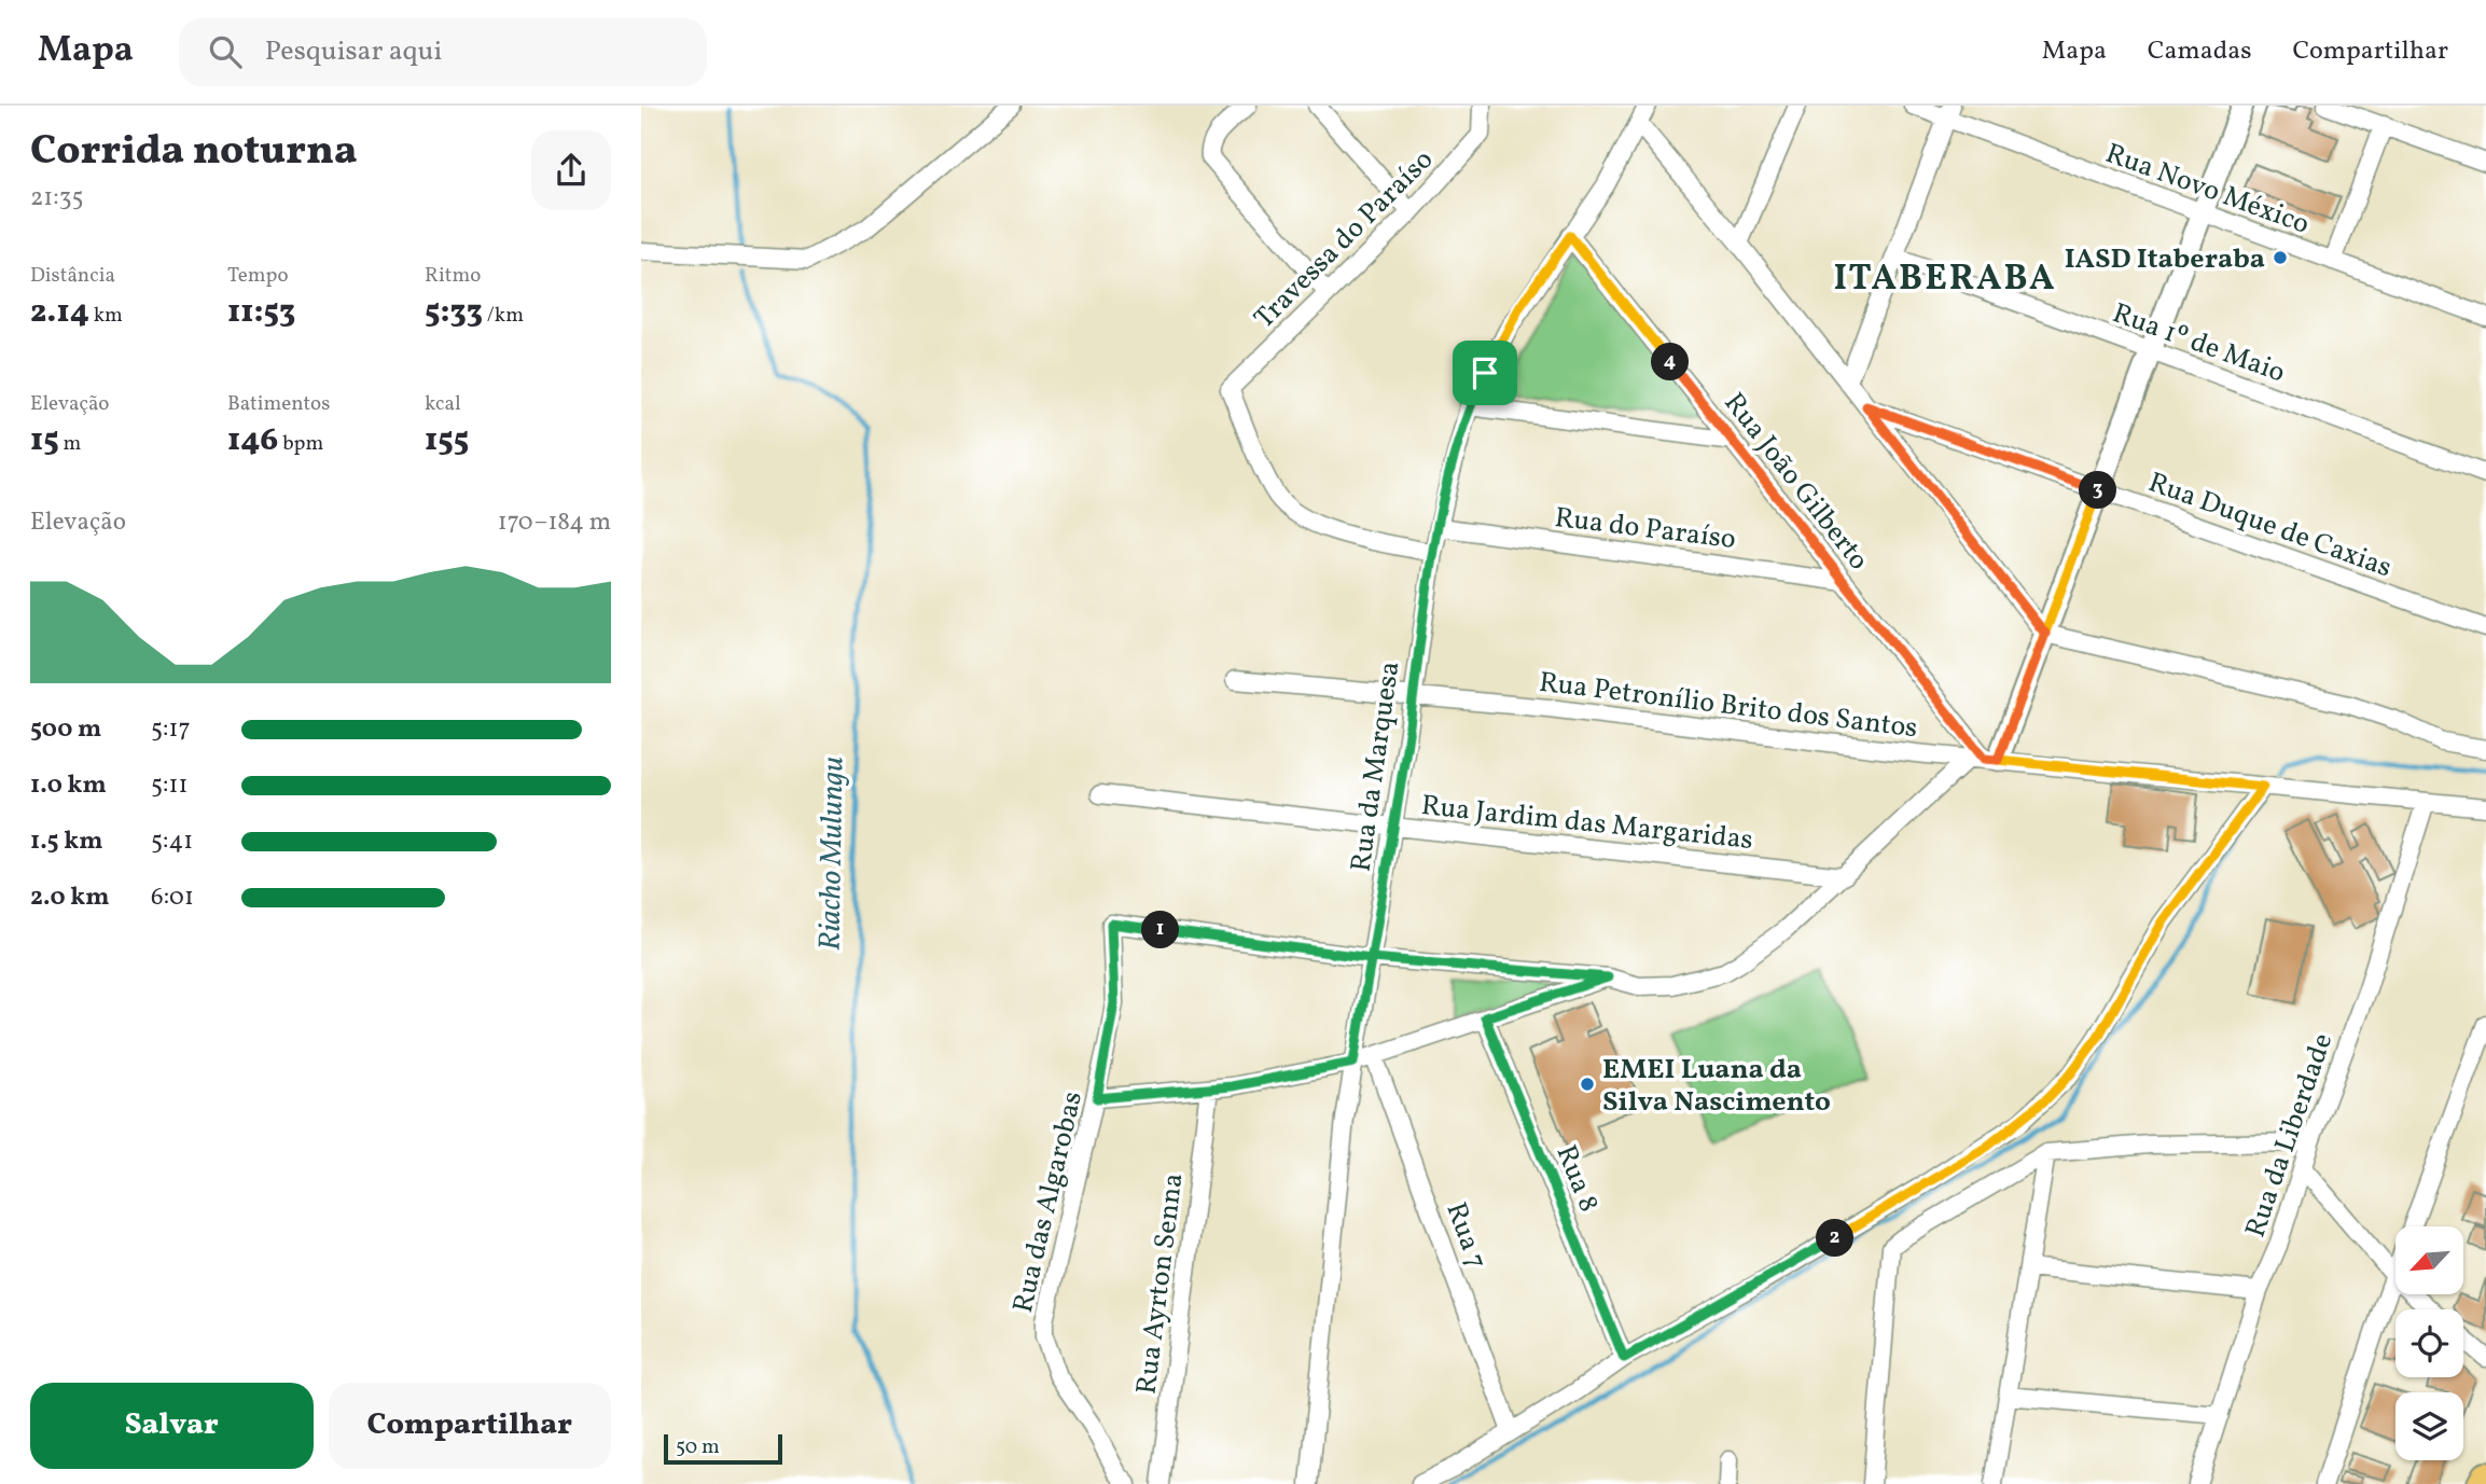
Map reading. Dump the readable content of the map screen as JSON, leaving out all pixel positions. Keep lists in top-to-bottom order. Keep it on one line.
{"streets":{"street":["Rua Novo México","Travessa do Paraíso","Rua 1º de Maio","Rua João Gilberto","Rua Duque de Caxias","Rua do Paraíso","Rua Petronílio Brito dos Santos","Rua da Marquesa","Rua Jardim das Margaridas","Rua da Liberdade","Rua 8","Rua das Algarobas","Rua 7","Rua Ayrton Senna"]},"crossings":[["Travessa do Paraíso","Rua da Marquesa"],["Rua João Gilberto","Rua do Paraíso"],["Rua João Gilberto","Rua Petronílio Brito dos Santos"],["Rua João Gilberto","Rua da Marquesa"],["Rua do Paraíso","Rua da Marquesa"],["Rua Petronílio Brito dos Santos","Rua da Marquesa"],["Rua Petronílio Brito dos Santos","Rua da Liberdade"],["Rua da Marquesa","Rua Jardim das Margaridas"],["Rua da Marquesa","Rua das Algarobas"]],"districts":["ITABERABA"],"water":["Riacho Mulungu"],"places":["IASD Itaberaba","EMEI Luana da Silva Nascimento"],"scale_bar":"50 m","north":"bottom left","page":{"header":"Mapa","search":"Pesquisar aqui","nav":["Mapa","Camadas","Compartilhar"],"heading":["Corrida noturna","21:35"],"stats":[["Distância","2.14 km"],["Tempo","11:53"],["Ritmo","5:33 /km"],["Elevação","15 m"],["Batimentos","146 bpm"],["kcal","155"]],"pins":["4","3","1","2"],"chart":["Elevação","170–184 m"],"list":[{"name":"500 m","note":"5:17"},{"name":"1.0 km","note":"5:11"},{"name":"1.5 km","note":"5:41"},{"name":"2.0 km","note":"6:01"}],"buttons":["Salvar","Compartilhar"],"scale":"50 m"}}
